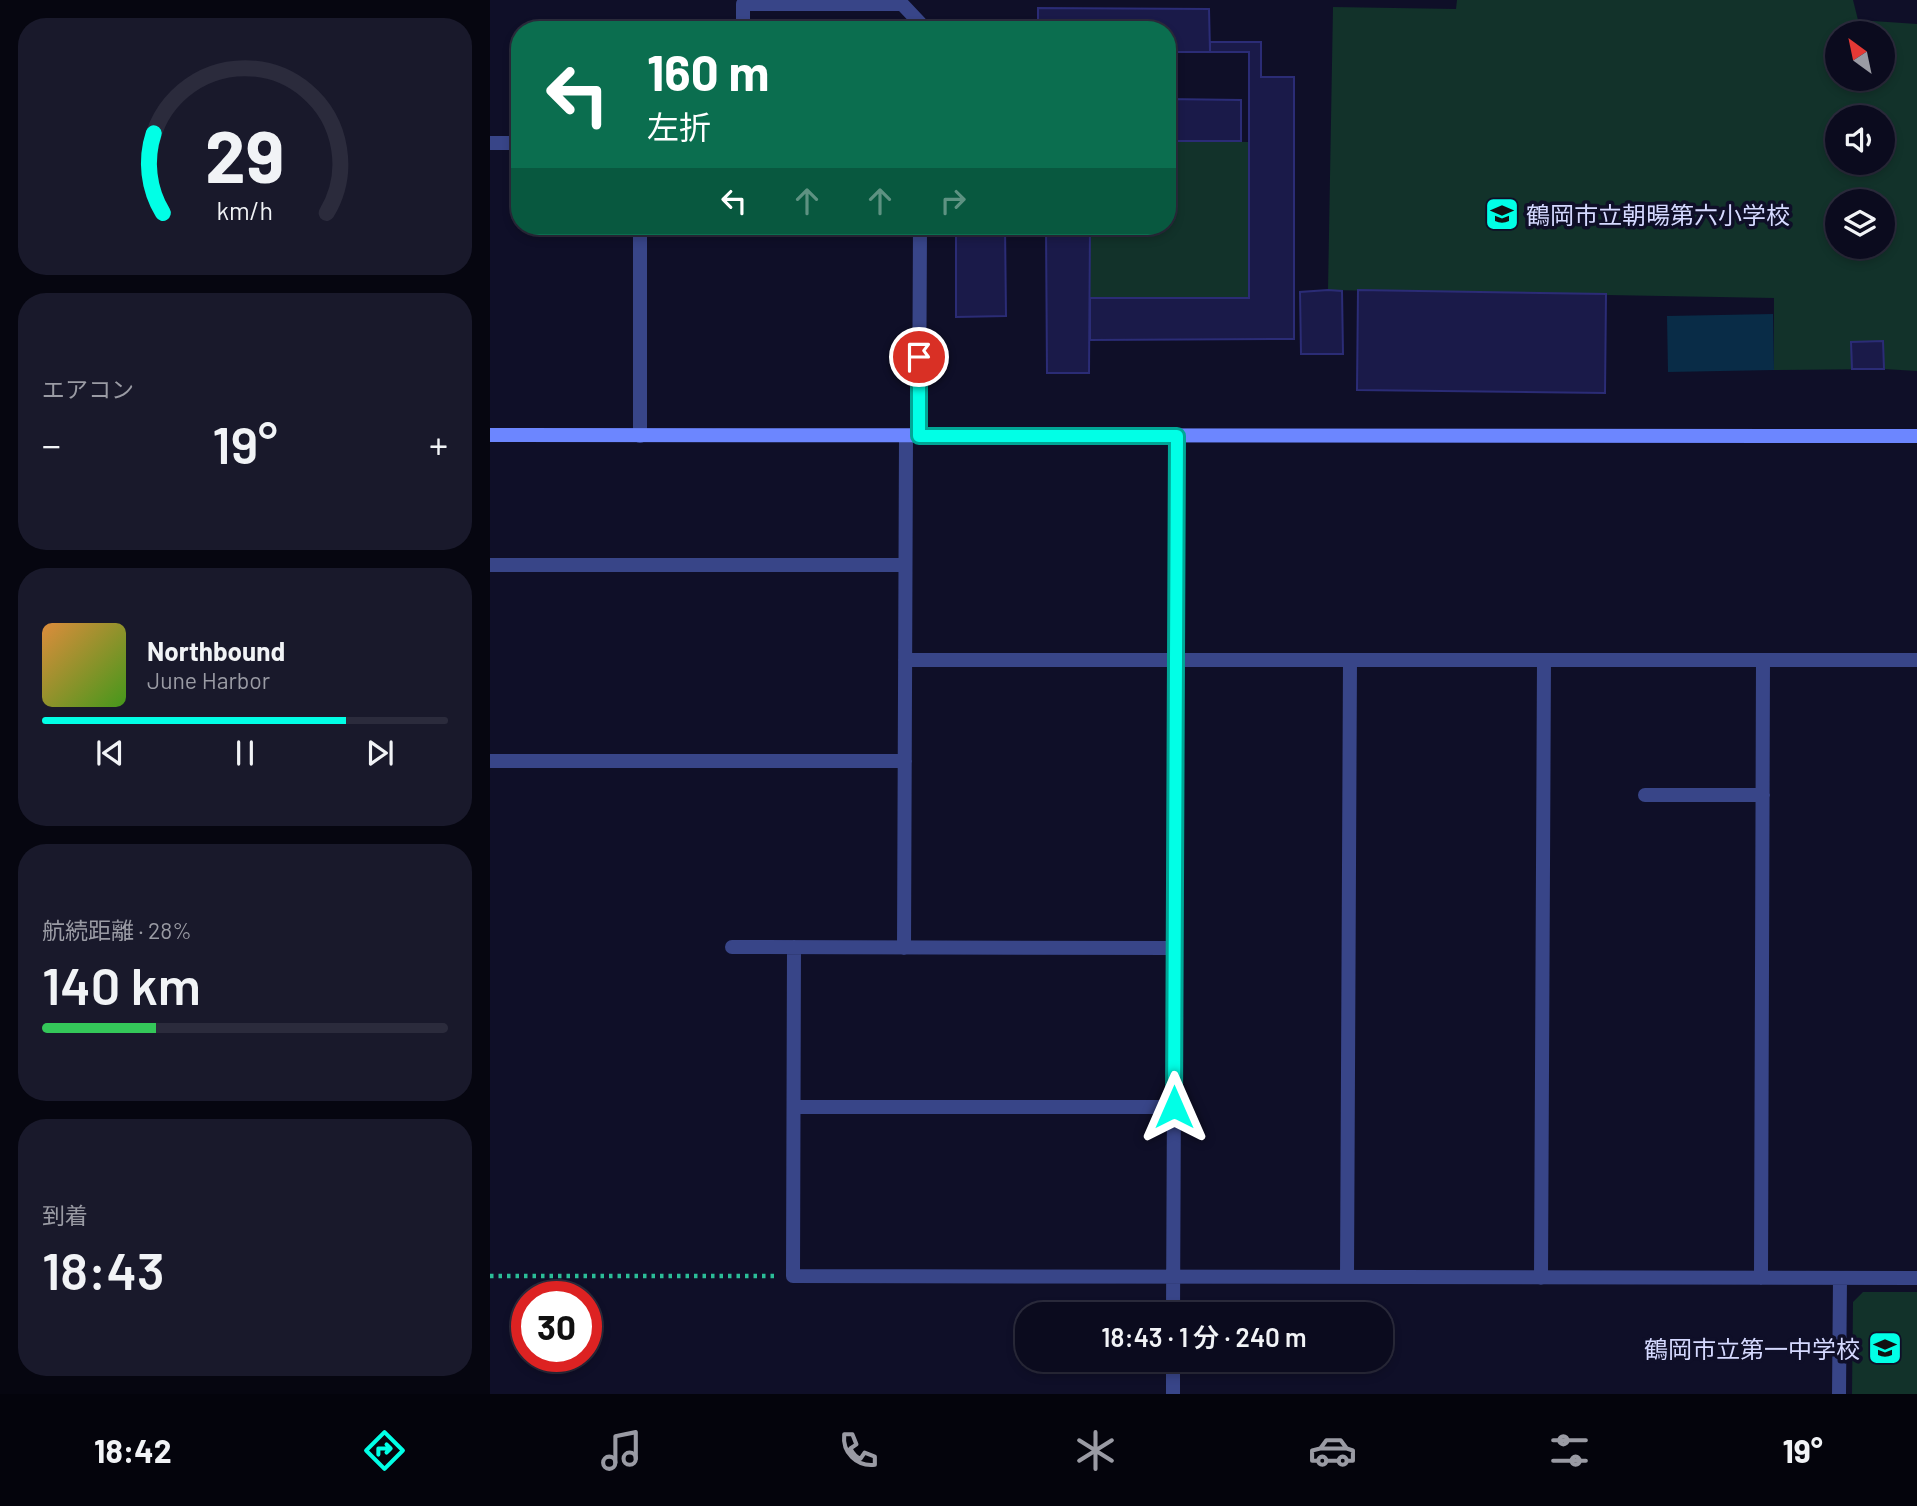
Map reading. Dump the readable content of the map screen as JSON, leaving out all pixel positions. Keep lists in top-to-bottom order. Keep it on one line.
{"places":{"school or university":["鶴岡市立朝暘第六小学校","鶴岡市立第一中学校"]},"north":"top left","page":{"turn":["160 m","左折"],"tile":["エアコン",["航続距離 · 28%","140 km"],["到着","18:43"]],"heat":["−","19°","+"],"song":["Northbound","June Harbor"],"limit":"30","trip":"18:43 · 1 分 · 240 m","tabs":["18:42","19°"],"gauge":["29","km/h"]}}
